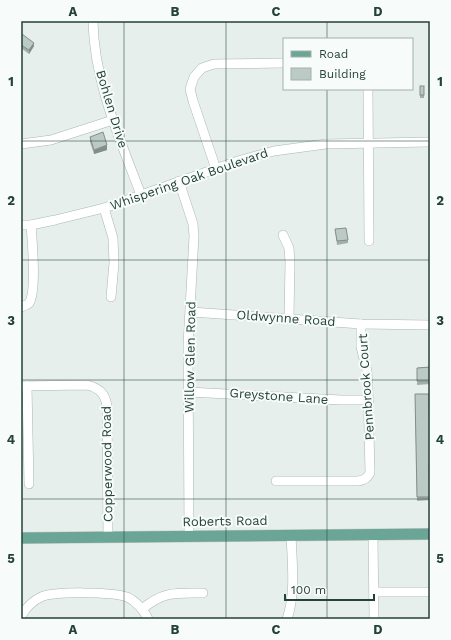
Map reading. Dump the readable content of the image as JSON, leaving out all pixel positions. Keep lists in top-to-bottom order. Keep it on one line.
{"streets":{"main road":["Roberts Road"],"street":["Bohlen Drive","Whispering Oak Boulevard","Oldwynne Road","Willow Glen Road","Pennbrook Court","Greystone Lane","Copperwood Road"]},"crossings":[["Bohlen Drive","Whispering Oak Boulevard"],["Whispering Oak Boulevard","Willow Glen Road"],["Oldwynne Road","Willow Glen Road"],["Oldwynne Road","Pennbrook Court"],["Willow Glen Road","Greystone Lane"],["Willow Glen Road","Roberts Road"],["Pennbrook Court","Greystone Lane"],["Copperwood Road","Roberts Road"]],"legend":["Road","Building"],"scale_bar":"100 m","grid":{"columns":["A","B","C","D"],"rows":["1","2","3","4","5"]}}
